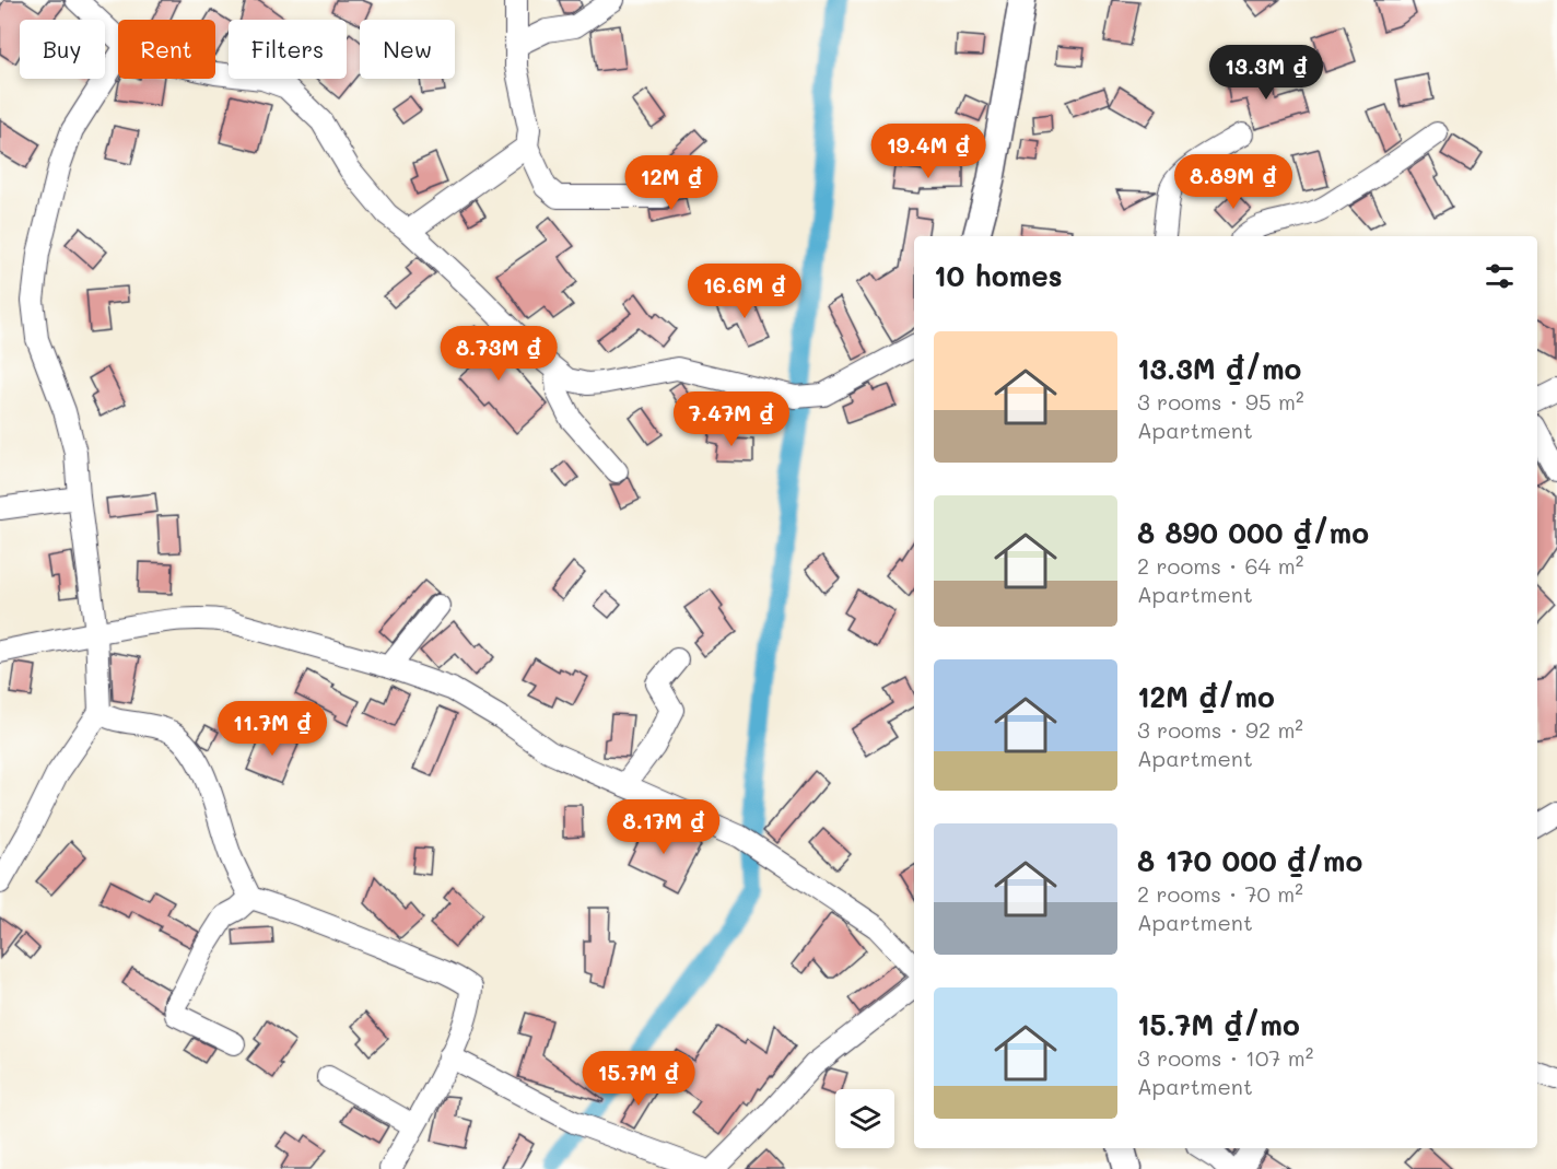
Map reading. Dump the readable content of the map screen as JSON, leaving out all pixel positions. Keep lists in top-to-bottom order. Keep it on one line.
{"page":{"chip":["Buy","Rent","Filters","New"],"price":["13.3M ₫","19.4M ₫","8.89M ₫","12M ₫","16.6M ₫","8.73M ₫","7.47M ₫","11.7M ₫","8.17M ₫","15.7M ₫"],"heading":"10 homes","list":[{"name":"13.3M ₫/mo","note":"3 rooms · 95 m² · Apartment"},{"name":"8 890 000 ₫/mo","note":"2 rooms · 64 m² · Apartment"},{"name":"12M ₫/mo","note":"3 rooms · 92 m² · Apartment"},{"name":"8 170 000 ₫/mo","note":"2 rooms · 70 m² · Apartment"},{"name":"15.7M ₫/mo","note":"3 rooms · 107 m² · Apartment"}]}}
